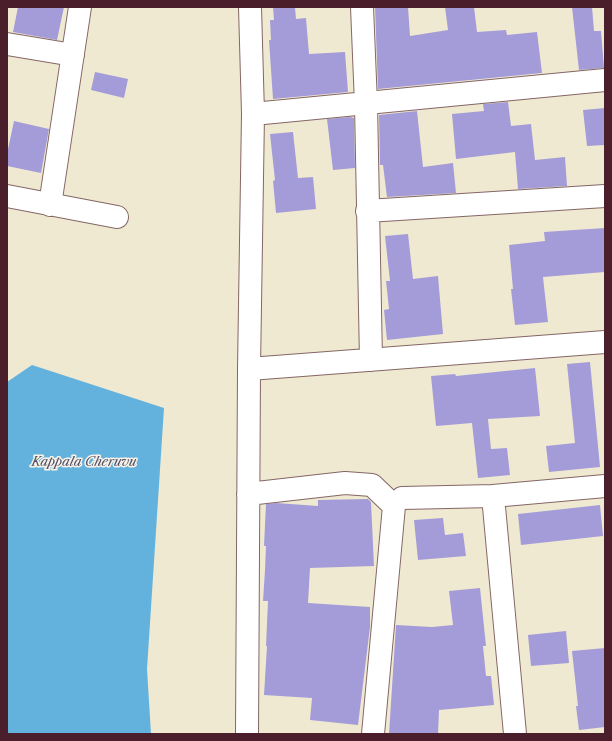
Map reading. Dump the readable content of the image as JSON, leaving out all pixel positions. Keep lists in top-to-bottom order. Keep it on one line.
{"water":["Kappala Cheruvu"]}
